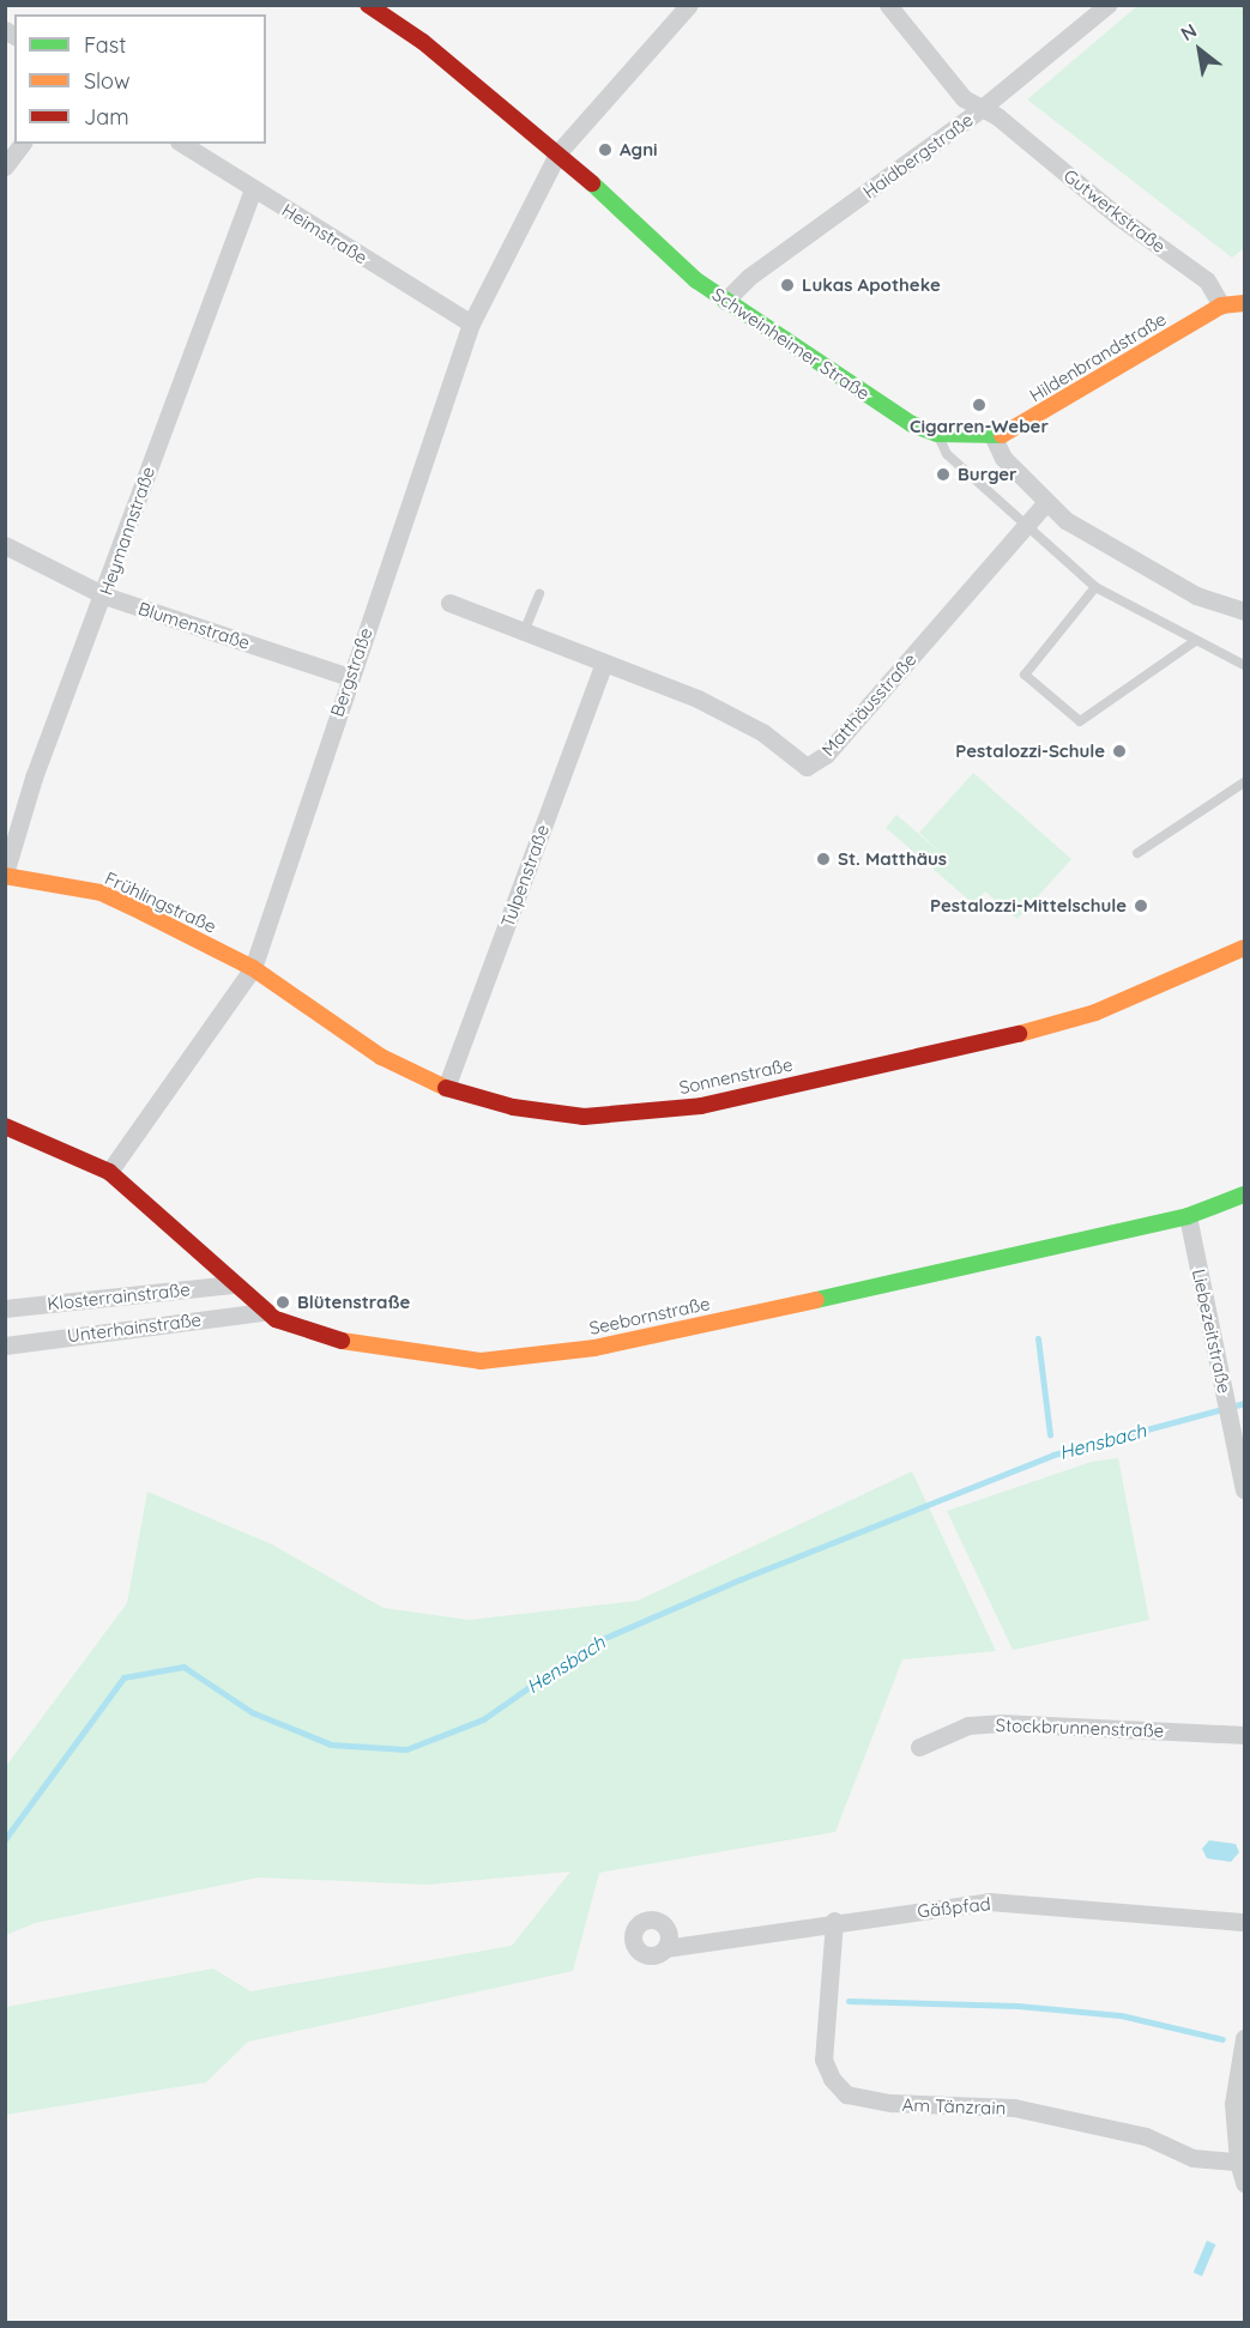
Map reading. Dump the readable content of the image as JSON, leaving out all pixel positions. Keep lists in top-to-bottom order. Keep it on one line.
{"streets":{"street":["Haidbergstraße","Gutwerkstraße","Heimstraße","Schweinheimer Straße","Hildenbrandstraße","Heymannstraße","Blumenstraße","Bergstraße","Matthäusstraße","Tulpenstraße","Frühlingstraße","Sonnenstraße","Klosterrainstraße","Seebornstraße","Unterhainstraße","Liebezeitstraße","Stockbrunnenstraße","Gäßpfad","Am Tänzrain"]},"crossings":[["Haidbergstraße","Gutwerkstraße"],["Haidbergstraße","Schweinheimer Straße"],["Gutwerkstraße","Hildenbrandstraße"],["Heimstraße","Heymannstraße"],["Heimstraße","Bergstraße"],["Schweinheimer Straße","Hildenbrandstraße"],["Schweinheimer Straße","Bergstraße"],["Heymannstraße","Blumenstraße"],["Heymannstraße","Frühlingstraße"],["Blumenstraße","Bergstraße"],["Bergstraße","Frühlingstraße"],["Bergstraße","Sonnenstraße"],["Bergstraße","Seebornstraße"],["Matthäusstraße","Tulpenstraße"],["Tulpenstraße","Sonnenstraße"],["Frühlingstraße","Sonnenstraße"],["Klosterrainstraße","Seebornstraße"],["Seebornstraße","Unterhainstraße"],["Seebornstraße","Liebezeitstraße"],["Gäßpfad","Am Tänzrain"]],"water":["Hensbach"],"places":["Agni","Lukas Apotheke","Cigarren-Weber","Burger","Pestalozzi-Schule","St. Matthäus","Pestalozzi-Mittelschule","Blütenstraße"],"legend":["Fast","Slow","Jam"],"north":"top left"}
